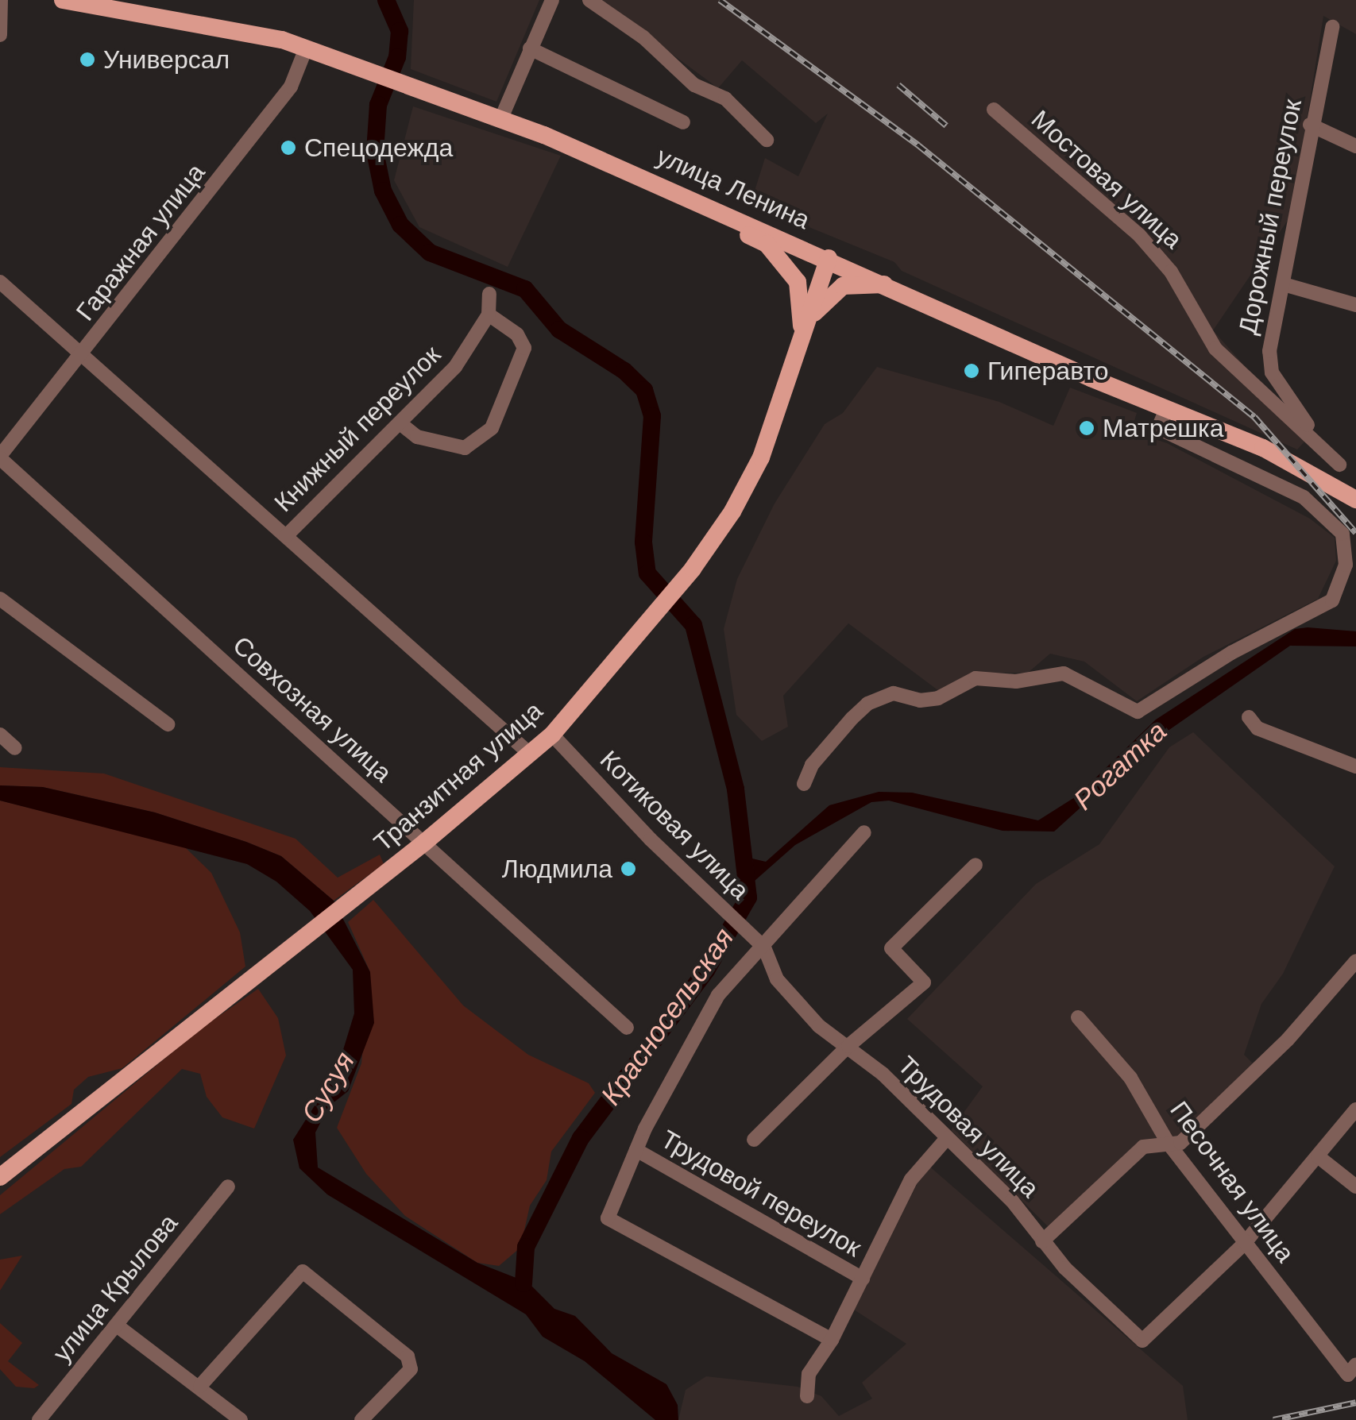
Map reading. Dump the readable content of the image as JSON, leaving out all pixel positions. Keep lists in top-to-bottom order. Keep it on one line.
{"streets":{"main road":["улица Ленина","Транзитная улица"],"street":["Мостовая улица","Дорожный переулок","Гаражная улица","Книжный переулок","Совхозная улица","Котиковая улица","Трудовая улица","Песочная улица","Трудовой переулок","улица Крылова"]},"crossings":[["Мостовая улица","Дорожный переулок"],["улица Ленина","Гаражная улица"],["улица Ленина","Транзитная улица"],["Гаражная улица","Совхозная улица"],["Совхозная улица","Транзитная улица"],["Транзитная улица","Котиковая улица"],["Котиковая улица","Трудовая улица"],["Трудовая улица","Песочная улица"],["Трудовая улица","Трудовой переулок"]],"water":["Рогатка","Красносельская","Сусуя"],"places":["Универсал","Спецодежда","Гиперавто","Матрешка","Людмила"]}
